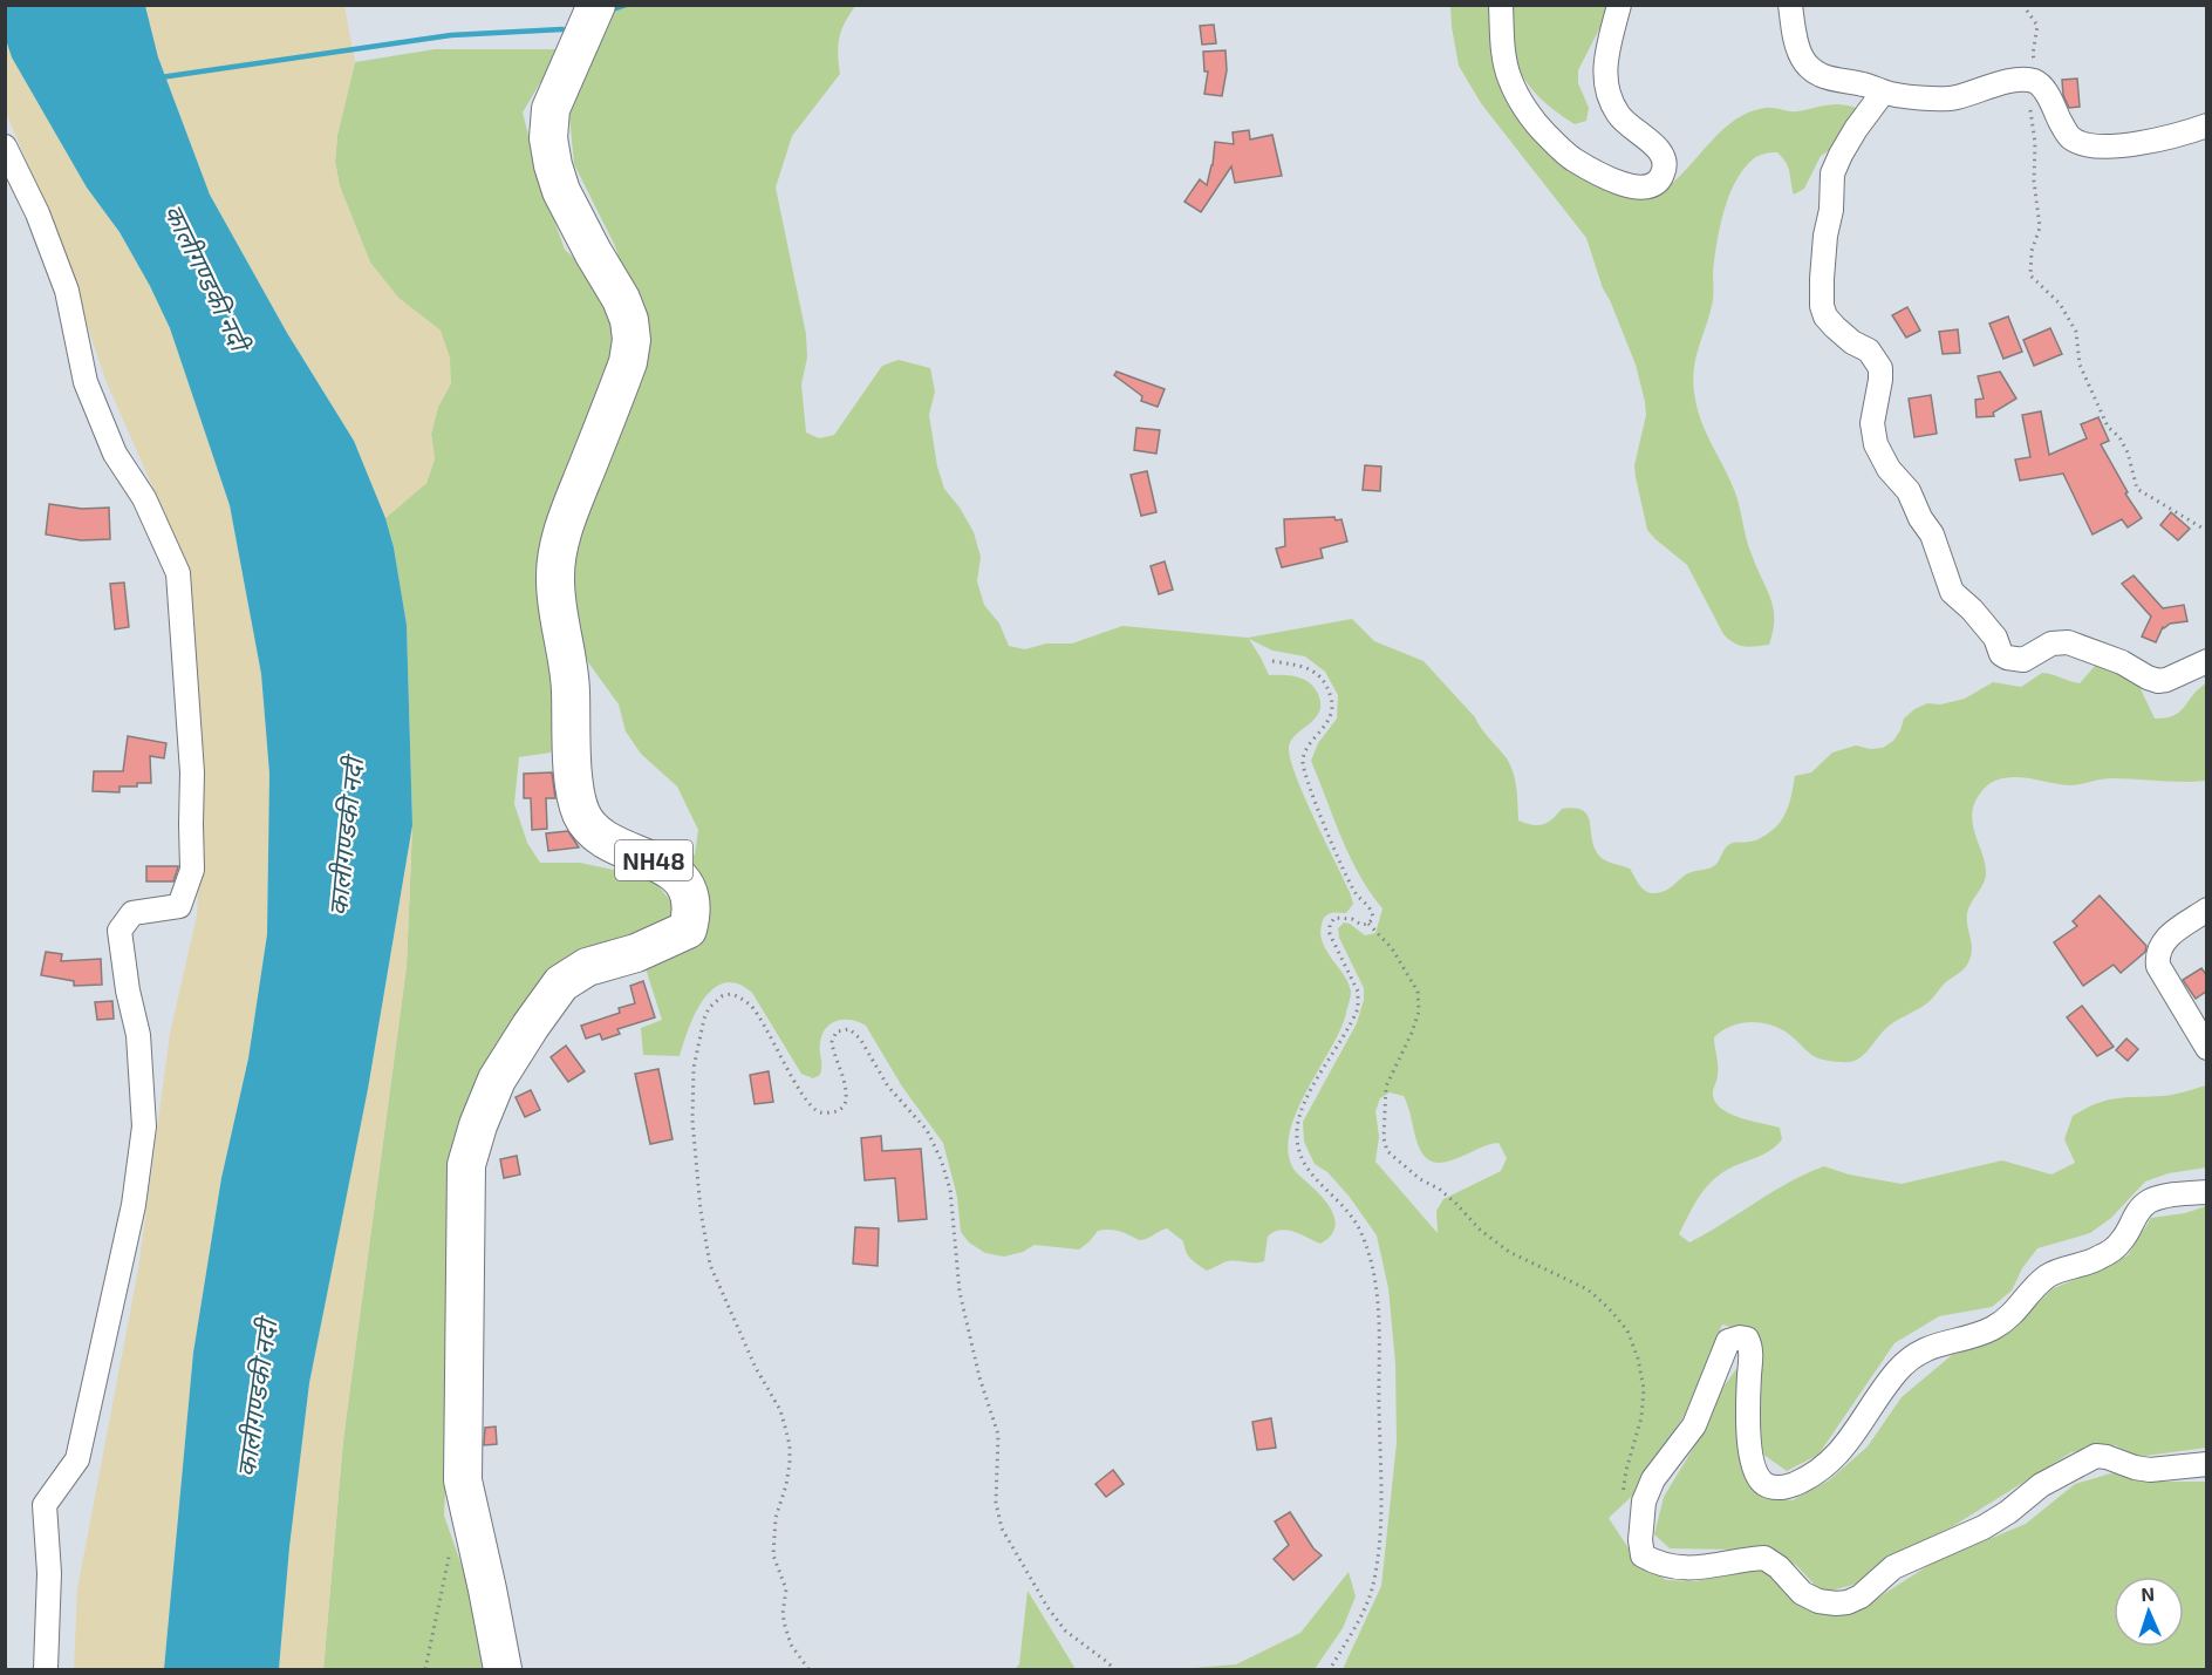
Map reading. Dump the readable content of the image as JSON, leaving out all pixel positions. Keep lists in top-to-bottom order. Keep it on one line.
{"streets":{"highway":["NH48"]},"water":["कालीगण्डकी नदी"],"north":"top"}
